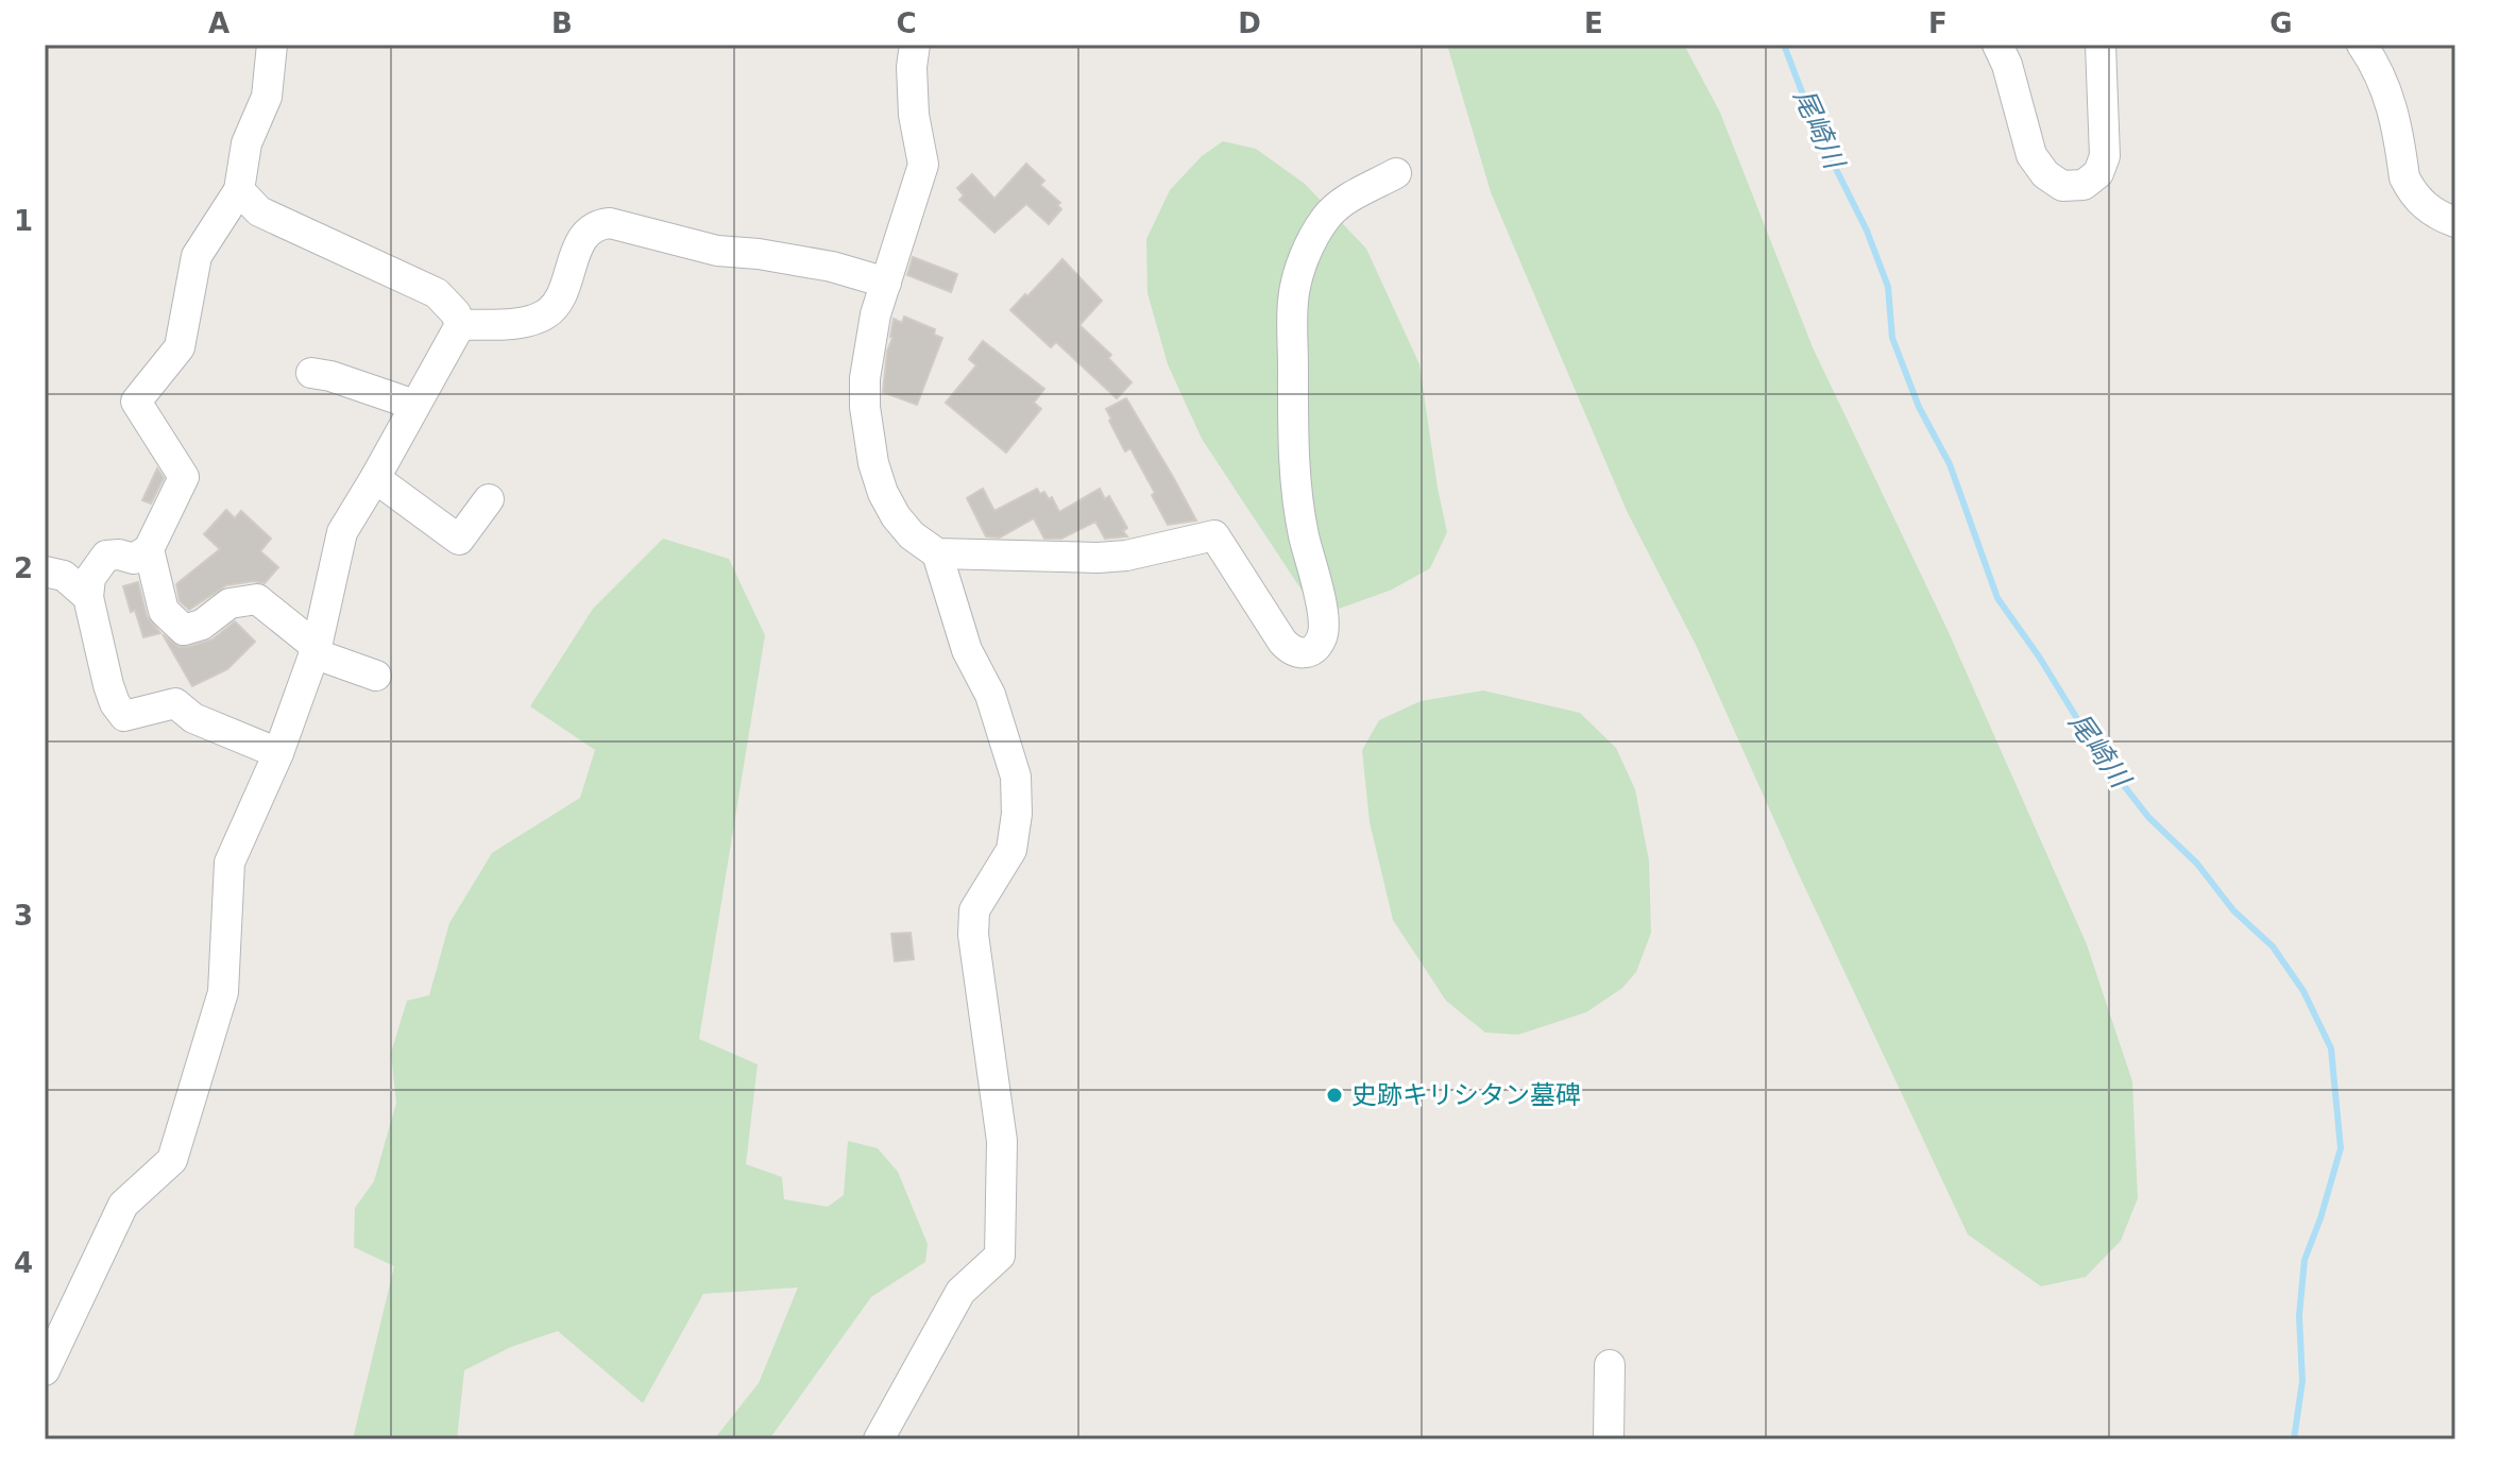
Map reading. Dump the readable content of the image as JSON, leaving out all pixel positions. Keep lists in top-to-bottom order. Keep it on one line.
{"water":["尾崎川"],"places":["史跡キリシタン墓碑"],"grid":{"columns":["A","B","C","D","E","F","G"],"rows":["1","2","3","4"]}}
